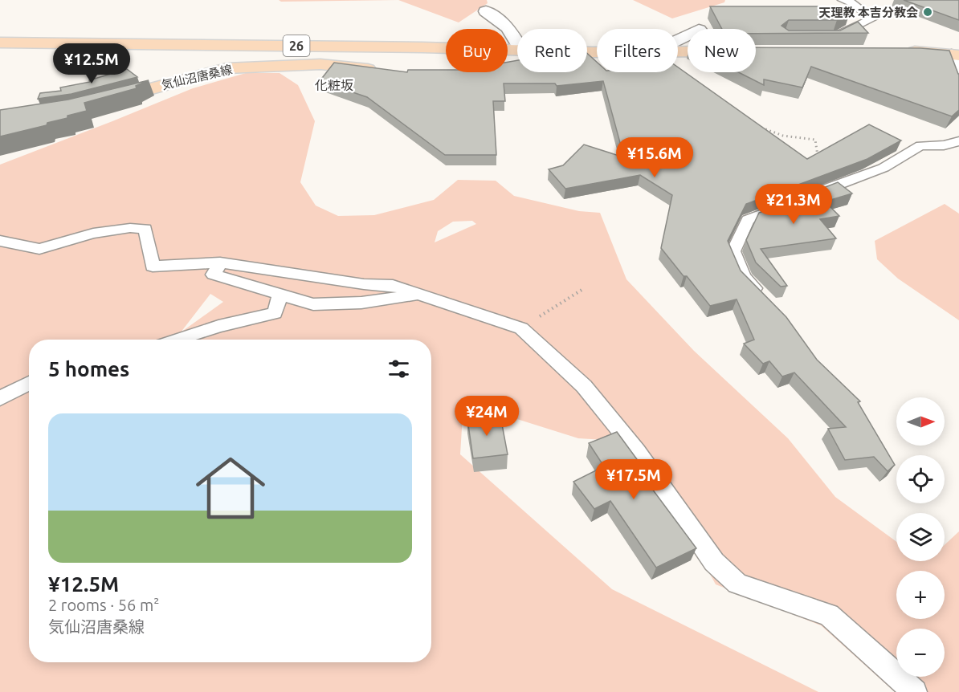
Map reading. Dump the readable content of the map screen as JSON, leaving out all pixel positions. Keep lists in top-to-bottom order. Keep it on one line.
{"streets":{"main road":["26","気仙沼唐桑線"]},"districts":["化粧坂"],"places":["天理教 本吉分教会"],"north":"right","page":{"chip":["Buy","Rent","Filters","New"],"price":["¥12.5M","¥15.6M","¥21.3M","¥24M","¥17.5M"],"heading":"5 homes","map_buttons":["+","−"],"list":[{"name":"¥12.5M","note":"2 rooms · 56 m² · 気仙沼唐桑線"}]}}
